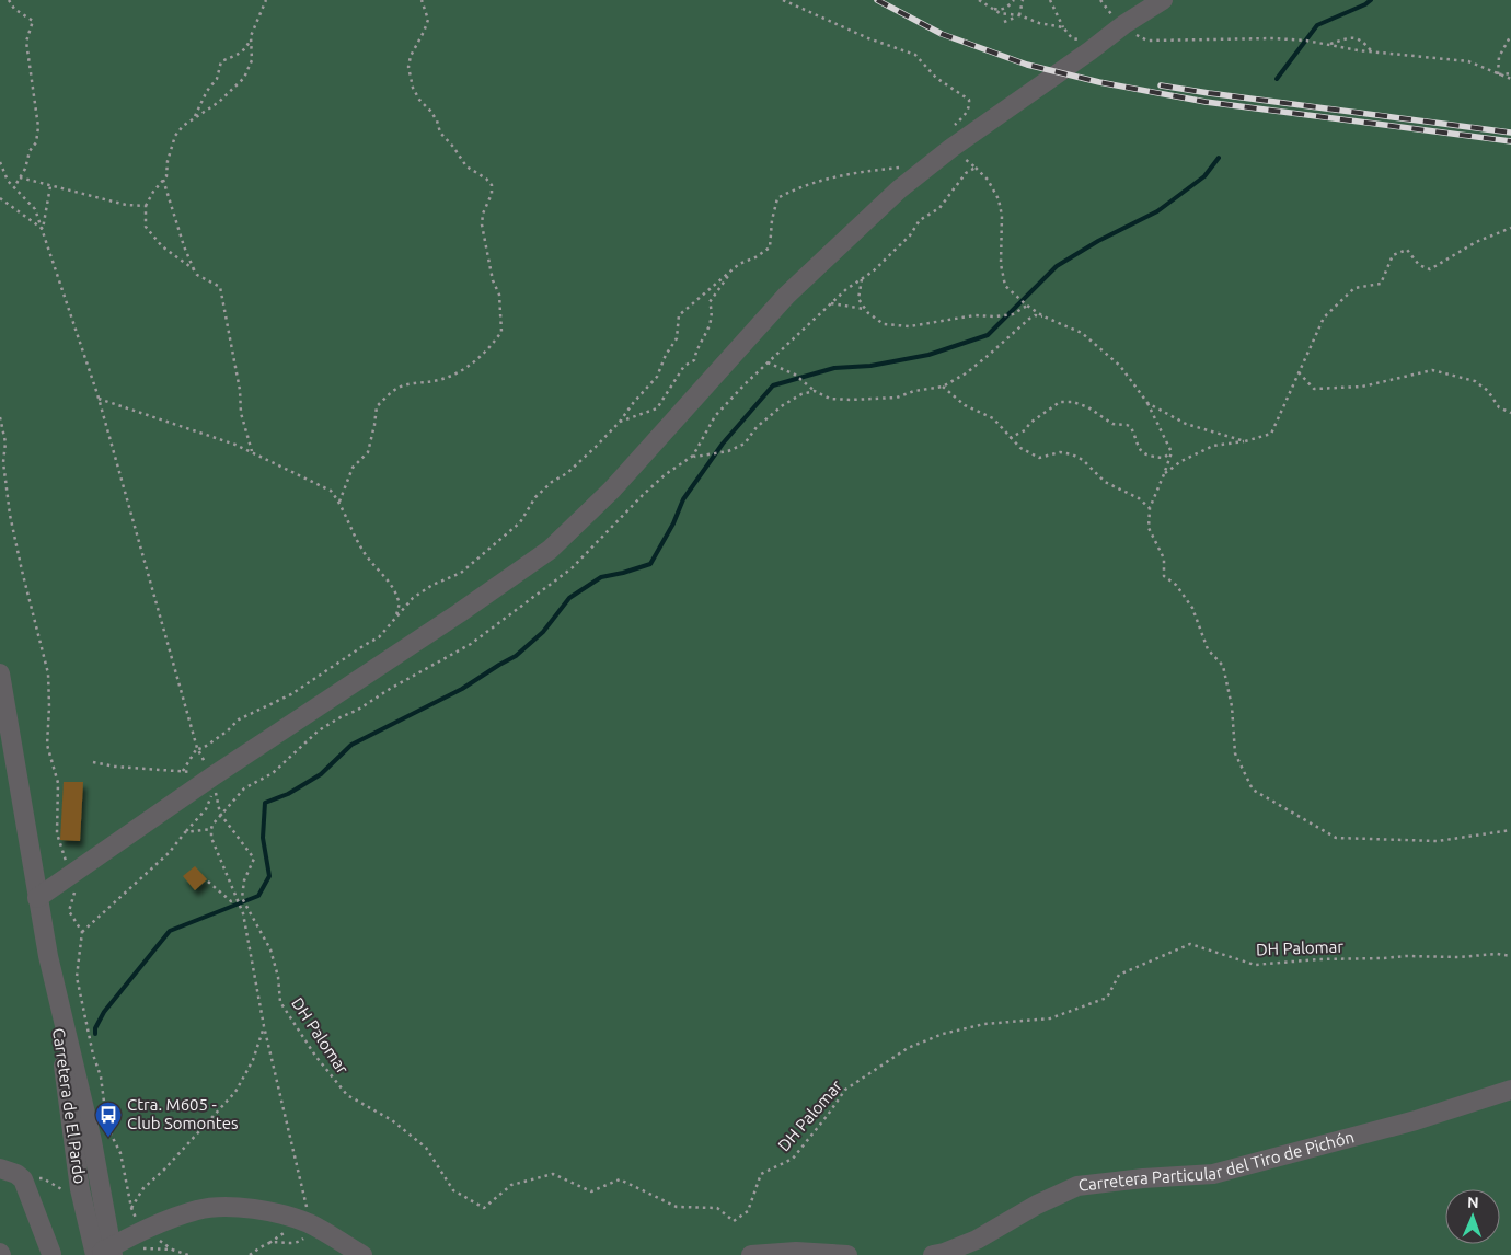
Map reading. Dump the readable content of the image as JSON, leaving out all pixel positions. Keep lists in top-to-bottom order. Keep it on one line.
{"streets":{"street":["Carretera de El Pardo","Carretera Particular del Tiro de Pichón"],"path":["DH Palomar"]},"places":{"bus stop":["Ctra. M605 - Club Somontes"]},"north":"top"}
